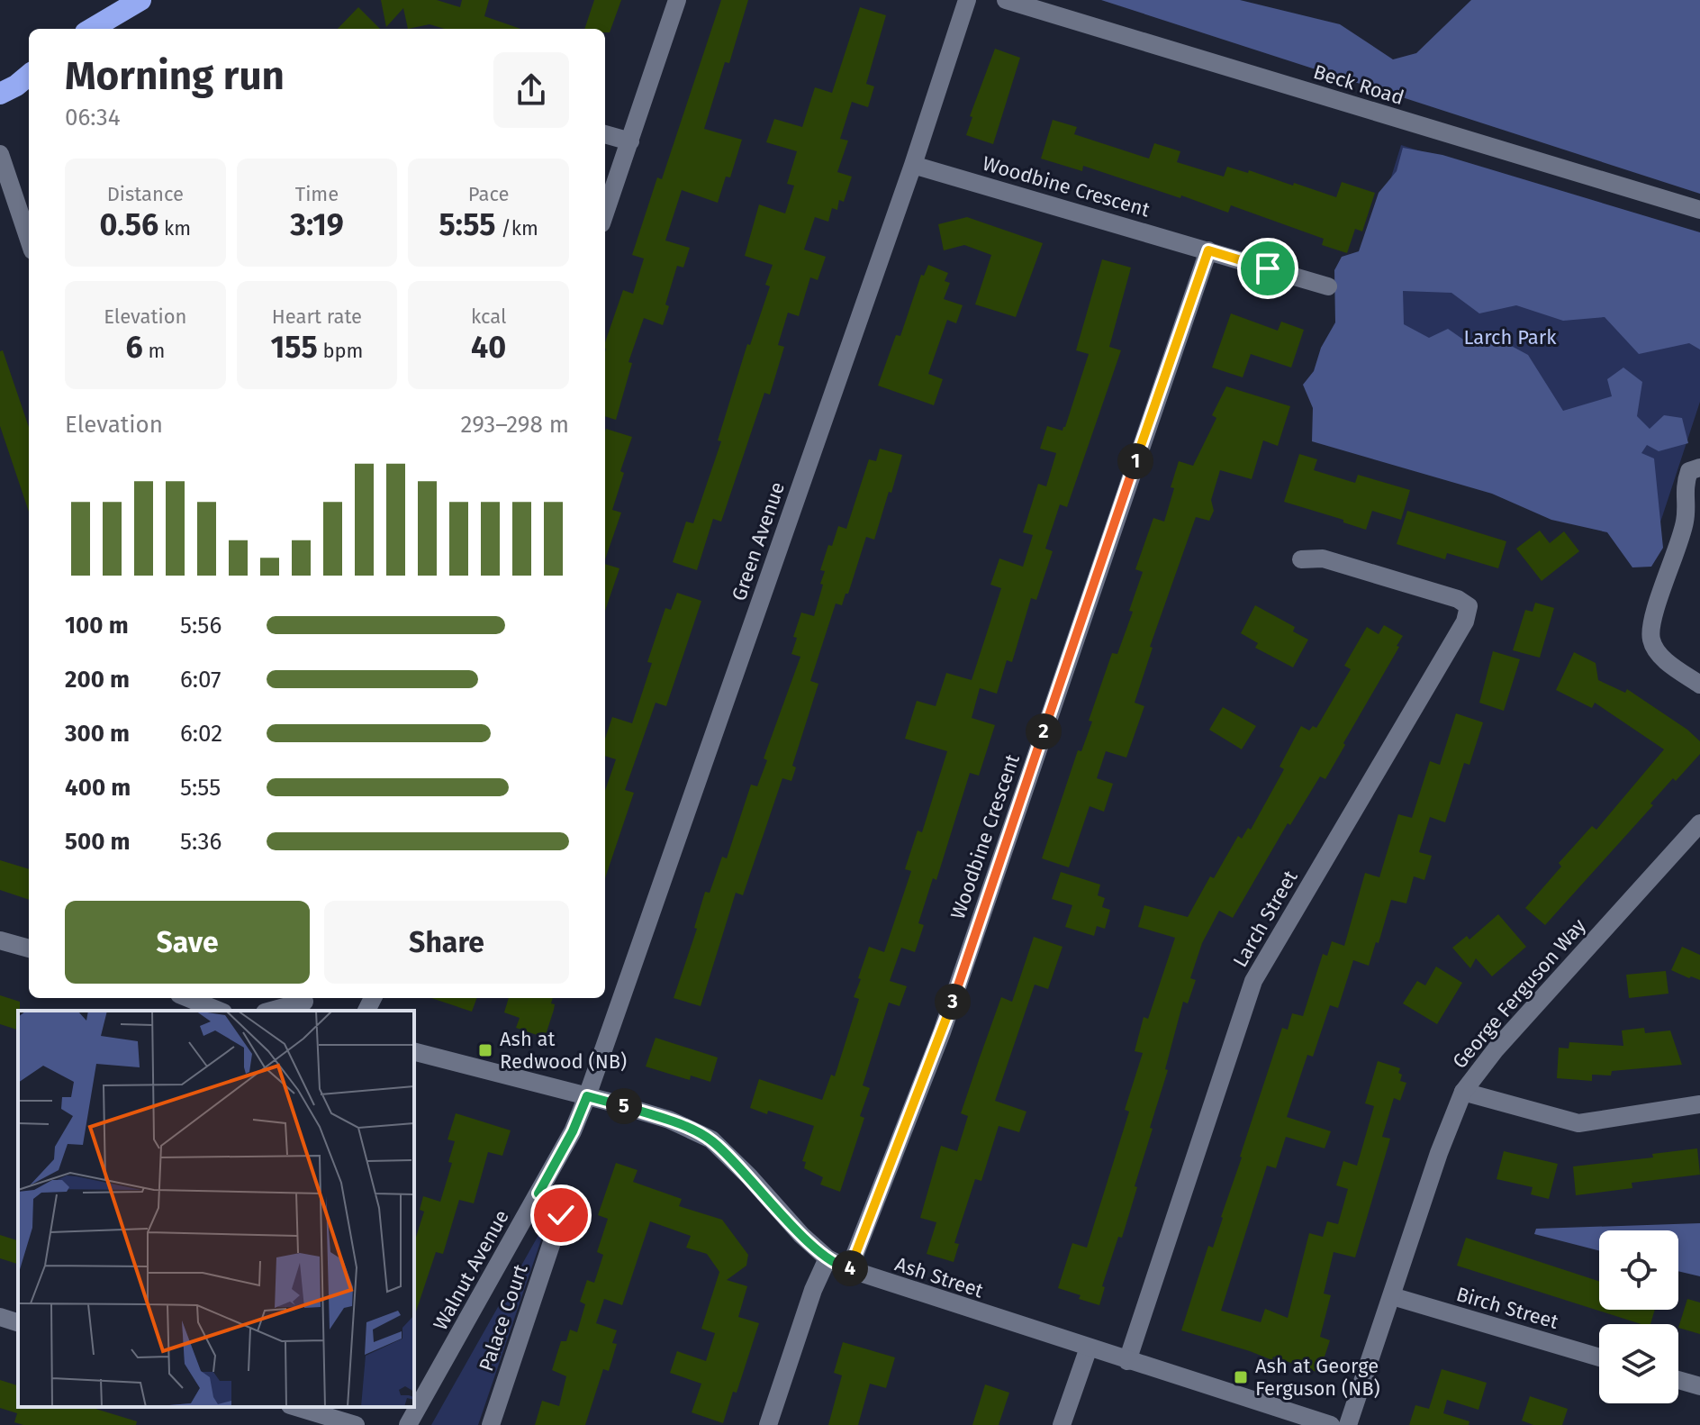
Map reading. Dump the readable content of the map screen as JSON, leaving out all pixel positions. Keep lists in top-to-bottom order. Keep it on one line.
{"streets":{"street":["Beck Road","Woodbine Crescent","Green Avenue","Larch Street","George Ferguson Way","Walnut Avenue","Ash Street","Birch Street","Palace Court"]},"crossings":[["Woodbine Crescent","Green Avenue"],["Woodbine Crescent","Ash Street"],["Green Avenue","Walnut Avenue"],["Green Avenue","Ash Street"],["Larch Street","Ash Street"],["George Ferguson Way","Birch Street"],["Walnut Avenue","Ash Street"],["Walnut Avenue","Palace Court"]],"parks":["Larch Park"],"places":{"transit":["Ash at Redwood (NB)","Ash at George Ferguson (NB)"]},"page":{"heading":["Morning run","06:34"],"stats":[["Distance","0.56 km"],["Time","3:19"],["Pace","5:55 /km"],["Elevation","6 m"],["Heart rate","155 bpm"],["kcal","40"]],"chart":["Elevation","293–298 m"],"pins":["1","2","3","5","4"],"list":[{"name":"100 m","note":"5:56"},{"name":"200 m","note":"6:07"},{"name":"300 m","note":"6:02"},{"name":"400 m","note":"5:55"},{"name":"500 m","note":"5:36"}],"buttons":["Save","Share"]}}
